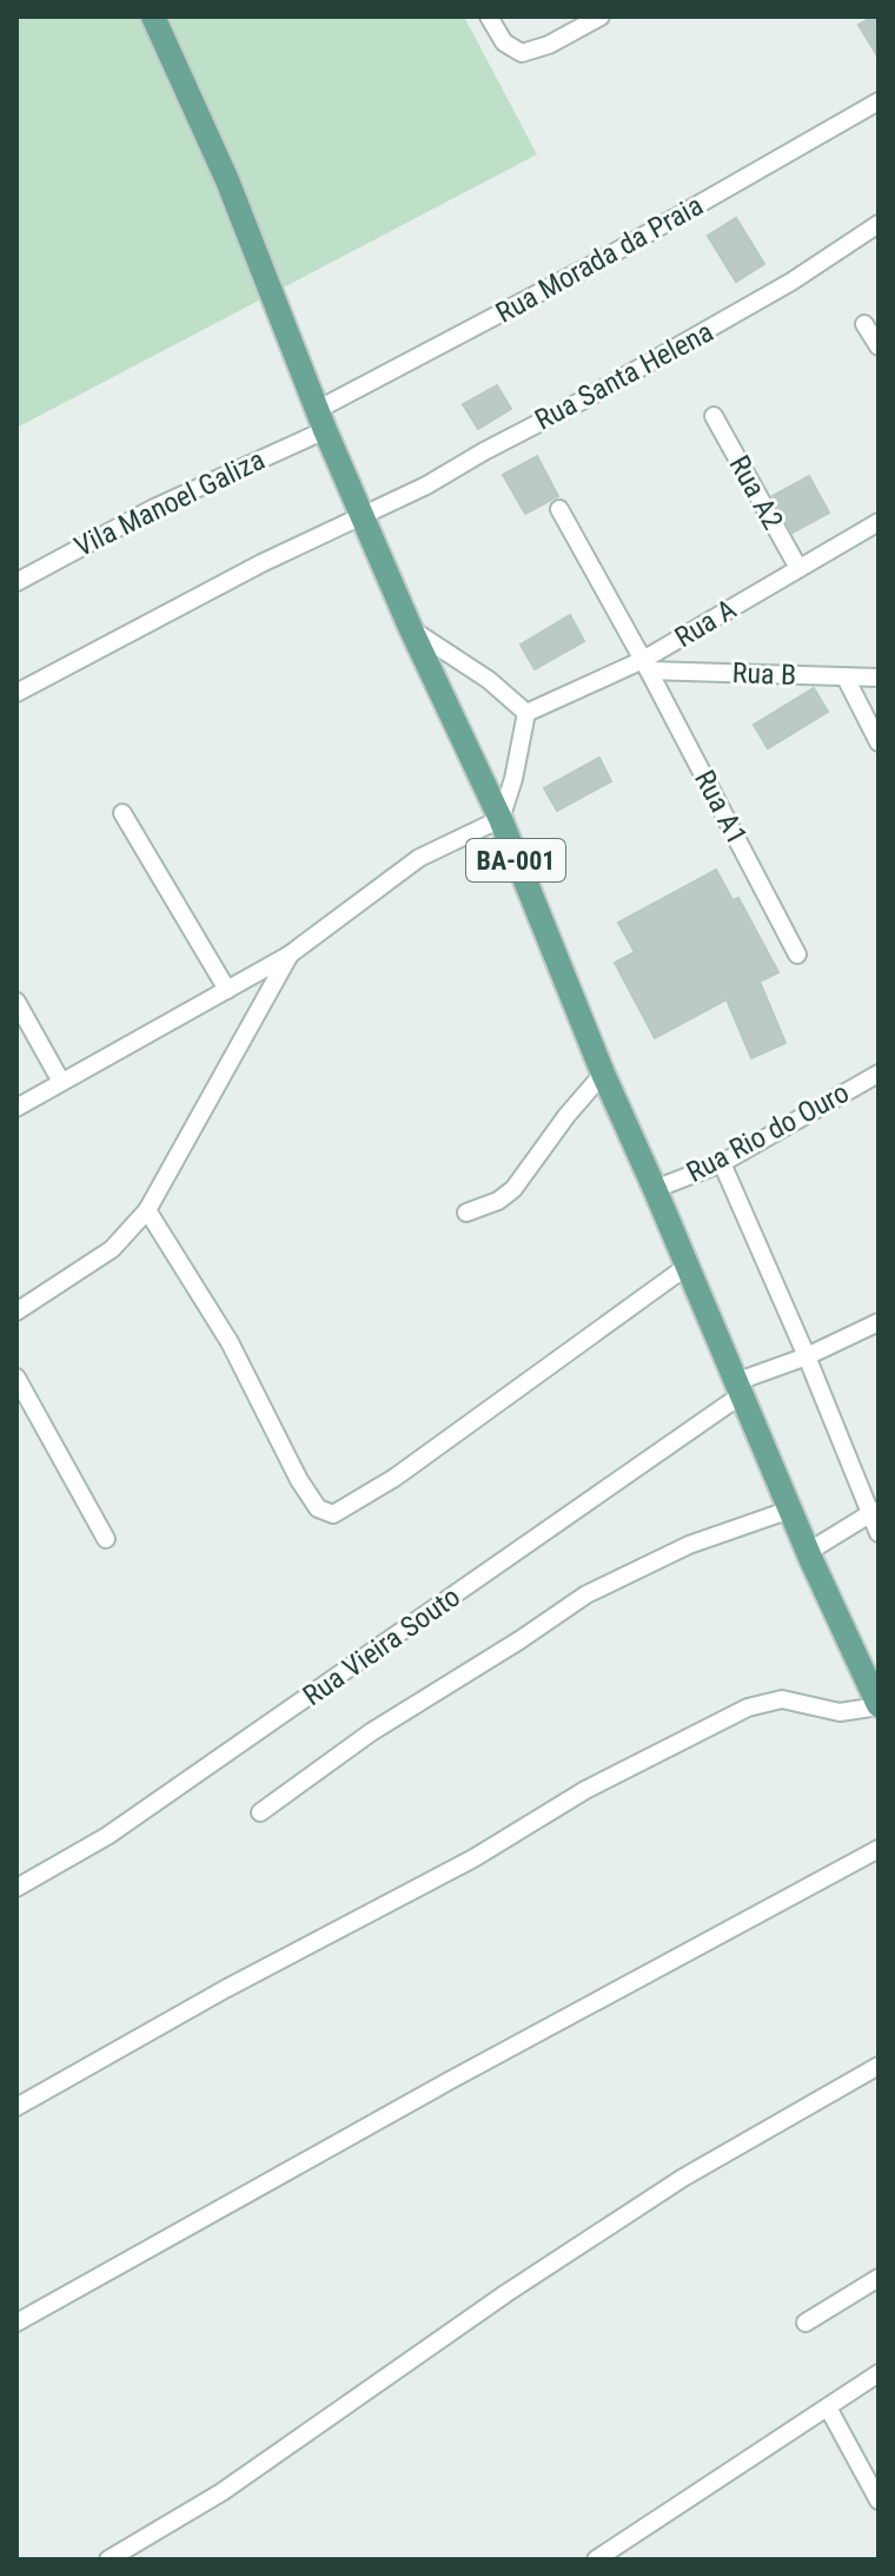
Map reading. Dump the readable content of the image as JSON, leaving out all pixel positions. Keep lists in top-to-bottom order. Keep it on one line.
{"streets":{"main road":["BA-001"],"street":["Rua Morada da Praia","Rua Santa Helena","Rua A2","Vila Manoel Galiza","Rua A","Rua B","Rua A1","Rua Rio do Ouro","Rua Vieira Souto"]},"crossings":[["Rua Morada da Praia","Vila Manoel Galiza"],["Rua Morada da Praia","BA-001"],["Rua Santa Helena","BA-001"],["Rua A2","Rua A"],["Vila Manoel Galiza","BA-001"],["Rua A","Rua B"],["Rua A","Rua A1"],["Rua B","Rua A1"],["BA-001","Rua Rio do Ouro"],["BA-001","Rua Vieira Souto"]]}
